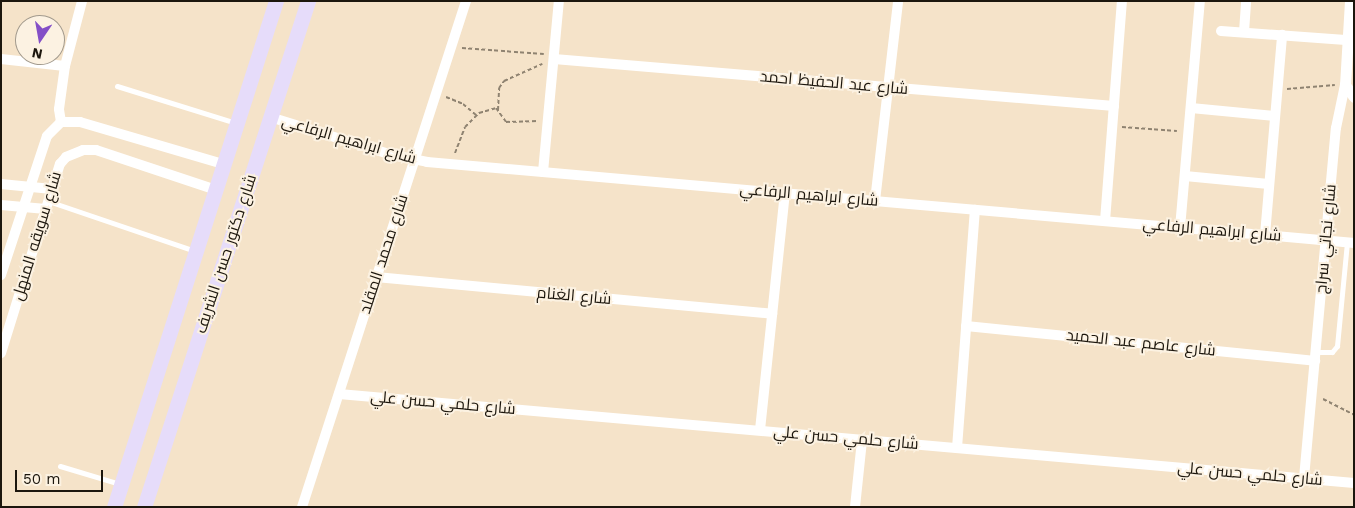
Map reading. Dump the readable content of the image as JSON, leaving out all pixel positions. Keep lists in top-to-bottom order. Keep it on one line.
{"streets":{"main road":["شارع دكتور حسن الشريف"],"street":["شارع عبد الحفيظ احمد","شارع ابراهيم الرفاعي","شارع سويقه المنهل","شارع نجاتي سراج","شارع محمد المقلد","شارع الغنام","شارع عاصم عبد الحميد","شارع حلمي حسن علي"]},"crossings":[["شارع ابراهيم الرفاعي","شارع نجاتي سراج"],["شارع ابراهيم الرفاعي","شارع دكتور حسن الشريف"],["شارع ابراهيم الرفاعي","شارع محمد المقلد"],["شارع سويقه المنهل","شارع دكتور حسن الشريف"],["شارع نجاتي سراج","شارع عاصم عبد الحميد"],["شارع نجاتي سراج","شارع حلمي حسن علي"],["شارع محمد المقلد","شارع الغنام"],["شارع محمد المقلد","شارع حلمي حسن علي"]],"scale_bar":"50 m","north":"bottom"}
